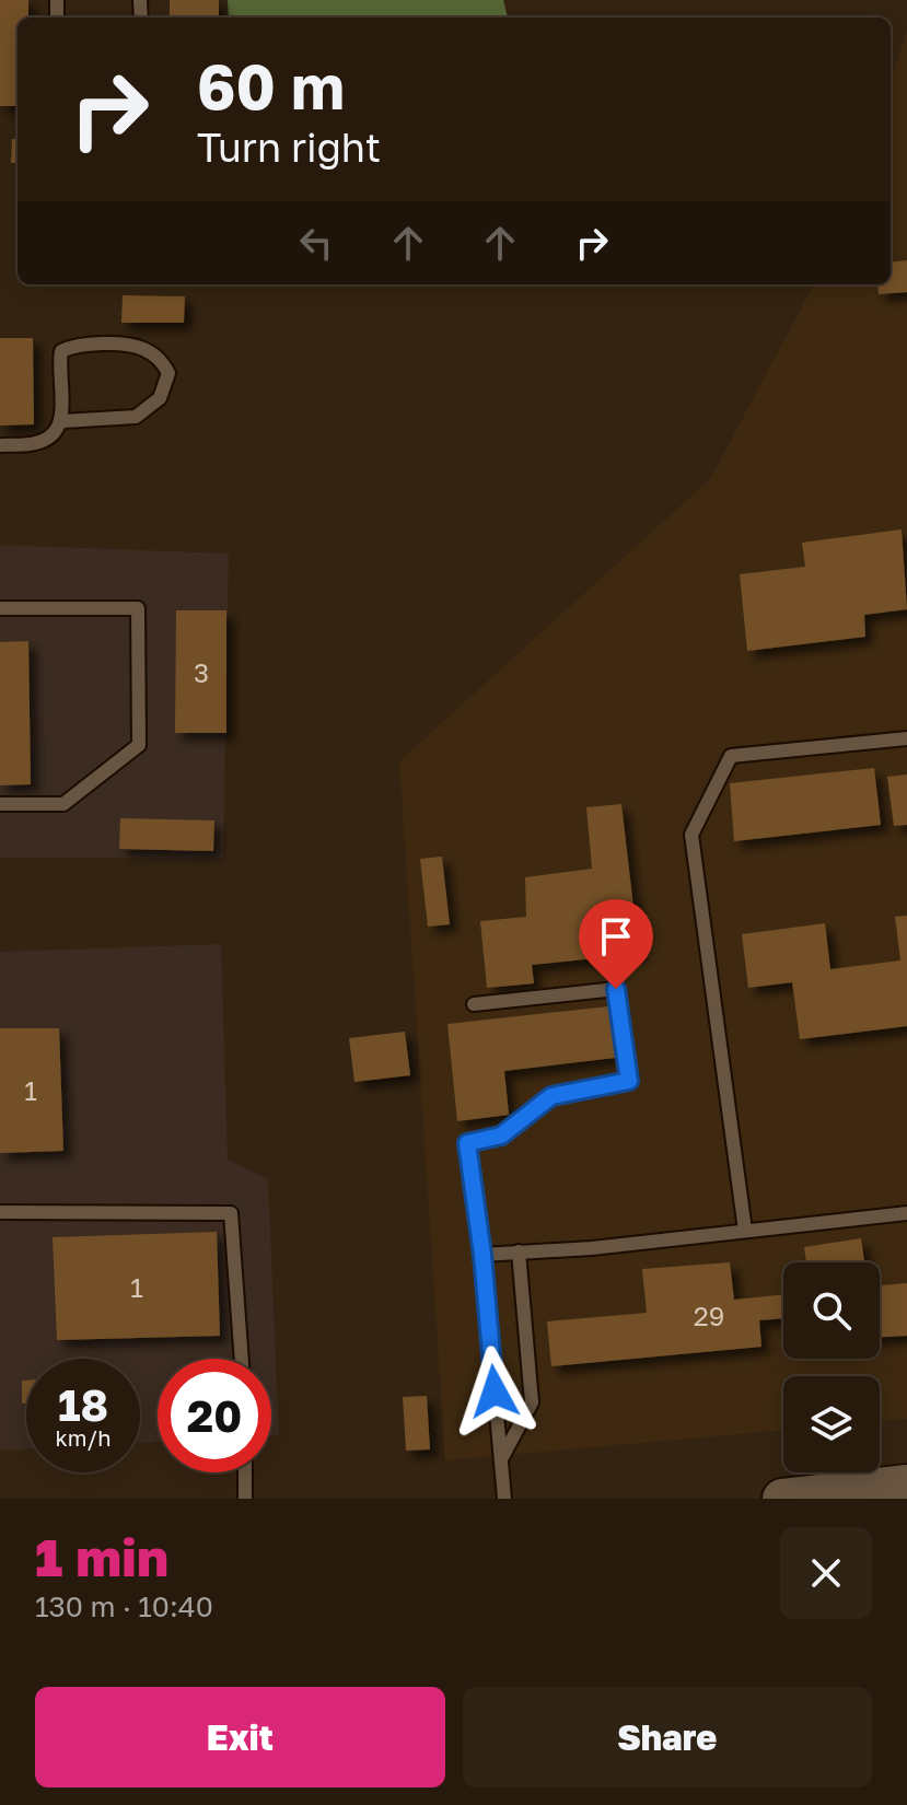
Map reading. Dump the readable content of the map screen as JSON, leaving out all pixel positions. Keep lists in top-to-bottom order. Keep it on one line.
{"house_numbers":["3","1","1","29"],"page":{"turn":["60 m","Turn right"],"speed":"18 km/h","limit":"20","heading":["1 min","130 m · 10:40"],"buttons":["Exit","Share"]}}
